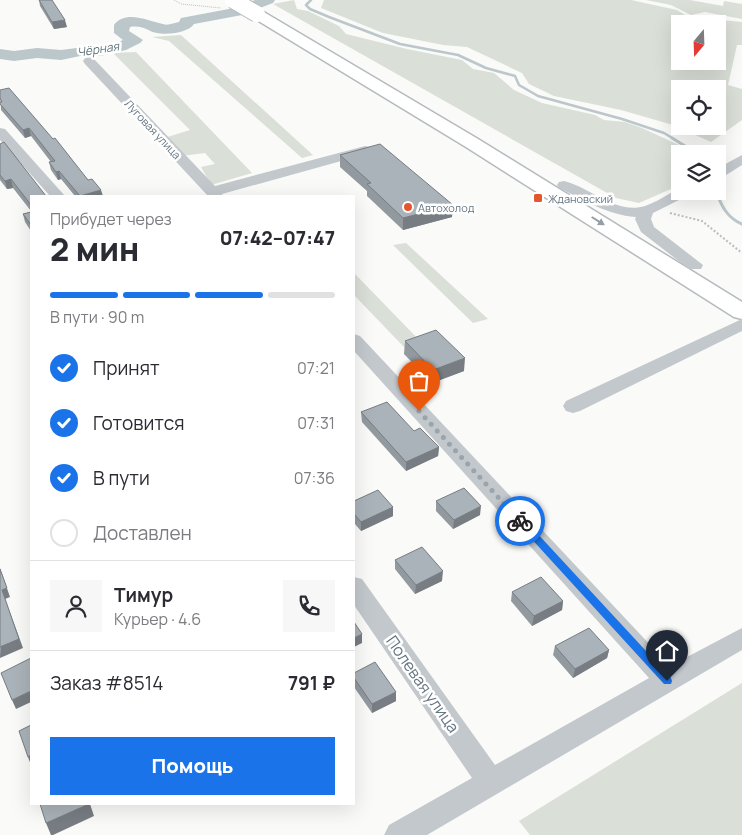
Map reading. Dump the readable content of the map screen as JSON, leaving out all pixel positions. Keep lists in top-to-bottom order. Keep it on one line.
{"streets":{"street":["Луговая улица","Полевая улица"]},"water":["Чёрная"],"places":{"transit":["Ждановский"],"other":["Автохолод"]},"north":"bottom","page":{"heading":["2 мин","Прибудет через","07:42–07:47"],"panel":["Тимур","Курьер · 4.6","Заказ #8514","791 ₽"],"bar":"В пути · 90 m","list":[["Принят","07:21"],["Готовится","07:31"],["В пути","07:36"],"Доставлен"],"buttons":"Помощь"}}
